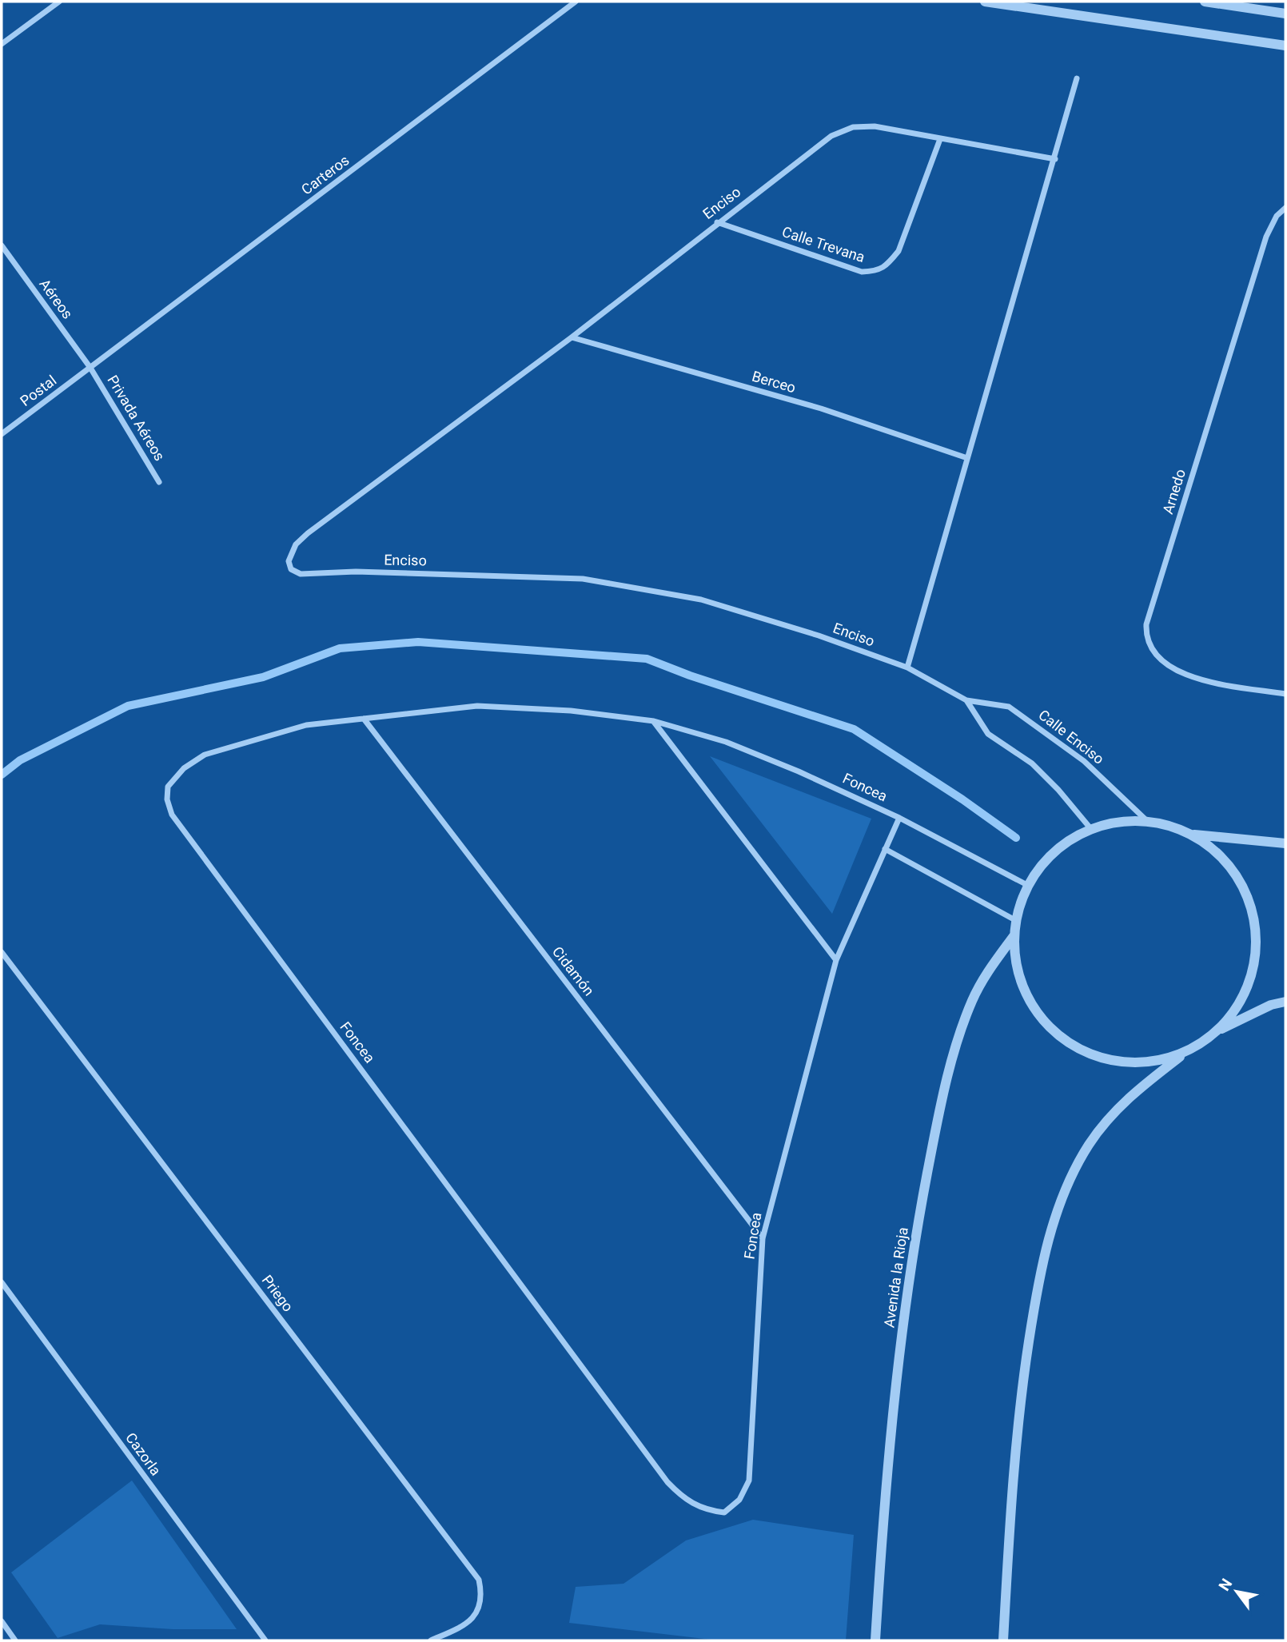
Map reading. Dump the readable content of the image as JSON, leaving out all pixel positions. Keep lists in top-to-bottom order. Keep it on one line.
{"streets":{"street":["Carteros","Enciso","Calle Trevana","Aéreos","Berceo","Postal","Privada Aéreos","Arnedo","Calle Enciso","Foncea","Cidamón","Avenida la Rioja","Priego","Cazorla"]},"crossings":[["Carteros","Aéreos"],["Carteros","Postal"],["Carteros","Privada Aéreos"],["Enciso","Calle Trevana"],["Enciso","Berceo"],["Enciso","Calle Enciso"],["Aéreos","Postal"],["Aéreos","Privada Aéreos"],["Postal","Privada Aéreos"],["Foncea","Cidamón"]],"north":"top left"}
